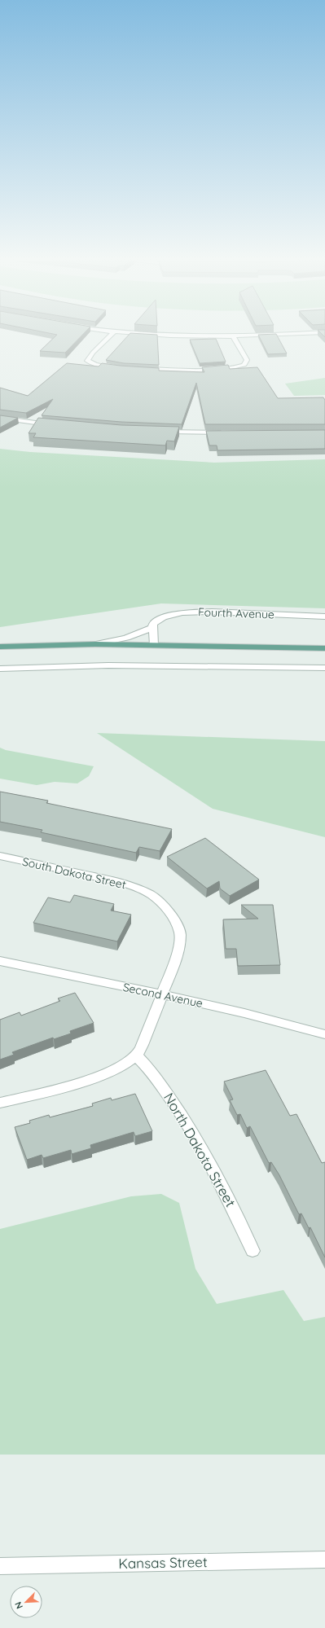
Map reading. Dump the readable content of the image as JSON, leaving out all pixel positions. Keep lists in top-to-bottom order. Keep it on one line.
{"streets":{"street":["Fourth Avenue","South Dakota Street","Second Avenue","North Dakota Street","Kansas Street"]},"crossings":[["South Dakota Street","Second Avenue"]],"north":"bottom left"}
